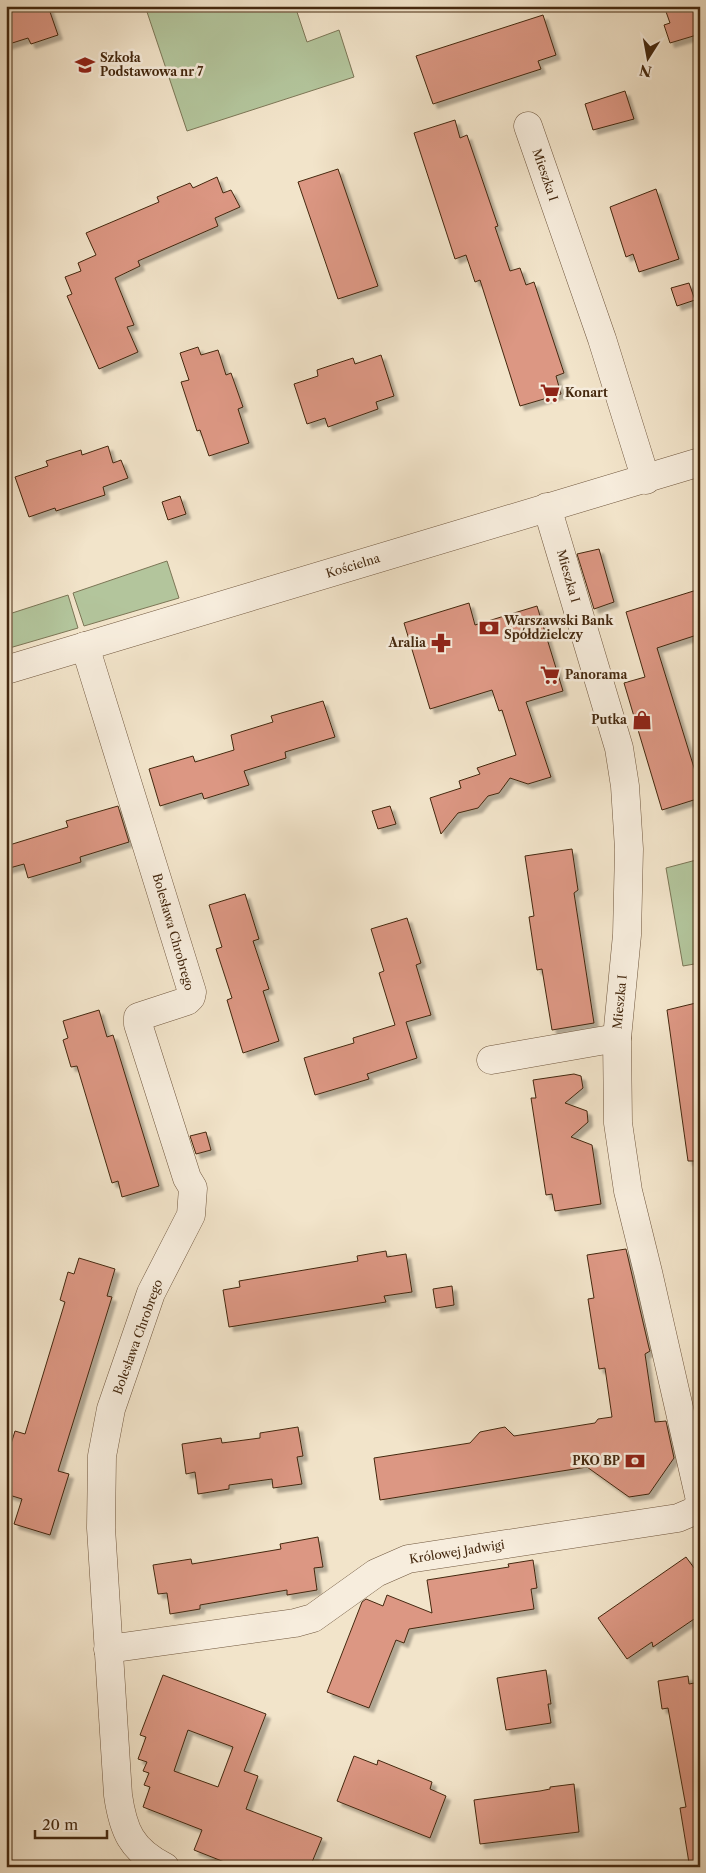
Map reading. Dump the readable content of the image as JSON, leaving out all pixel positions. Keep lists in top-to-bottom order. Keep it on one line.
{"streets":{"street":["Mieszka I","Kościelna","Bolesława Chrobrego","Królowej Jadwigi"]},"crossings":[["Mieszka I","Kościelna"],["Kościelna","Bolesława Chrobrego"],["Bolesława Chrobrego","Królowej Jadwigi"]],"places":{"school or university":["Szkoła Podstawowa nr 7"],"supermarket":["Konart","Panorama"],"bank":["Warszawski Bank Spółdzielczy","PKO BP"],"pharmacy":["Aralia"],"shop":["Putka"]},"scale_bar":"20 m","north":"bottom"}
